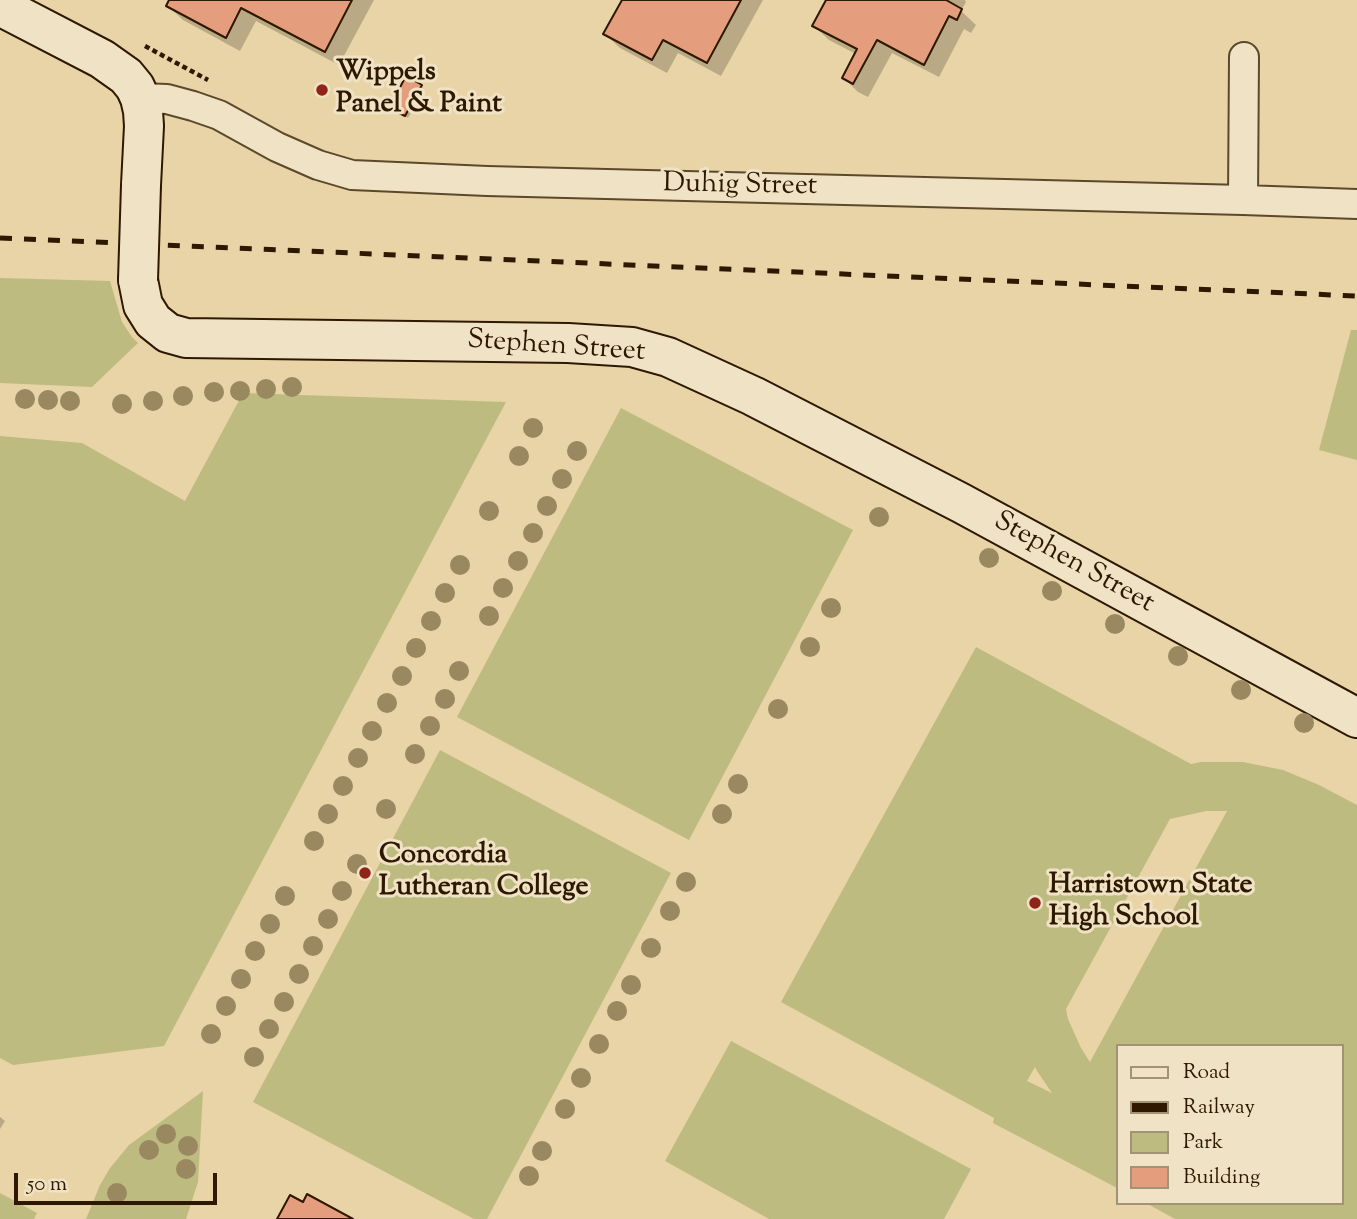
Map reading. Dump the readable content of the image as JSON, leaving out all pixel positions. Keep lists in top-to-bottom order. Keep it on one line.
{"streets":{"street":["Duhig Street","Stephen Street"]},"crossings":[["Duhig Street","Stephen Street"]],"places":["Wippels Panel & Paint","Concordia Lutheran College","Harristown State High School"],"legend":["Road","Railway","Park","Building"],"scale_bar":"50 m"}
